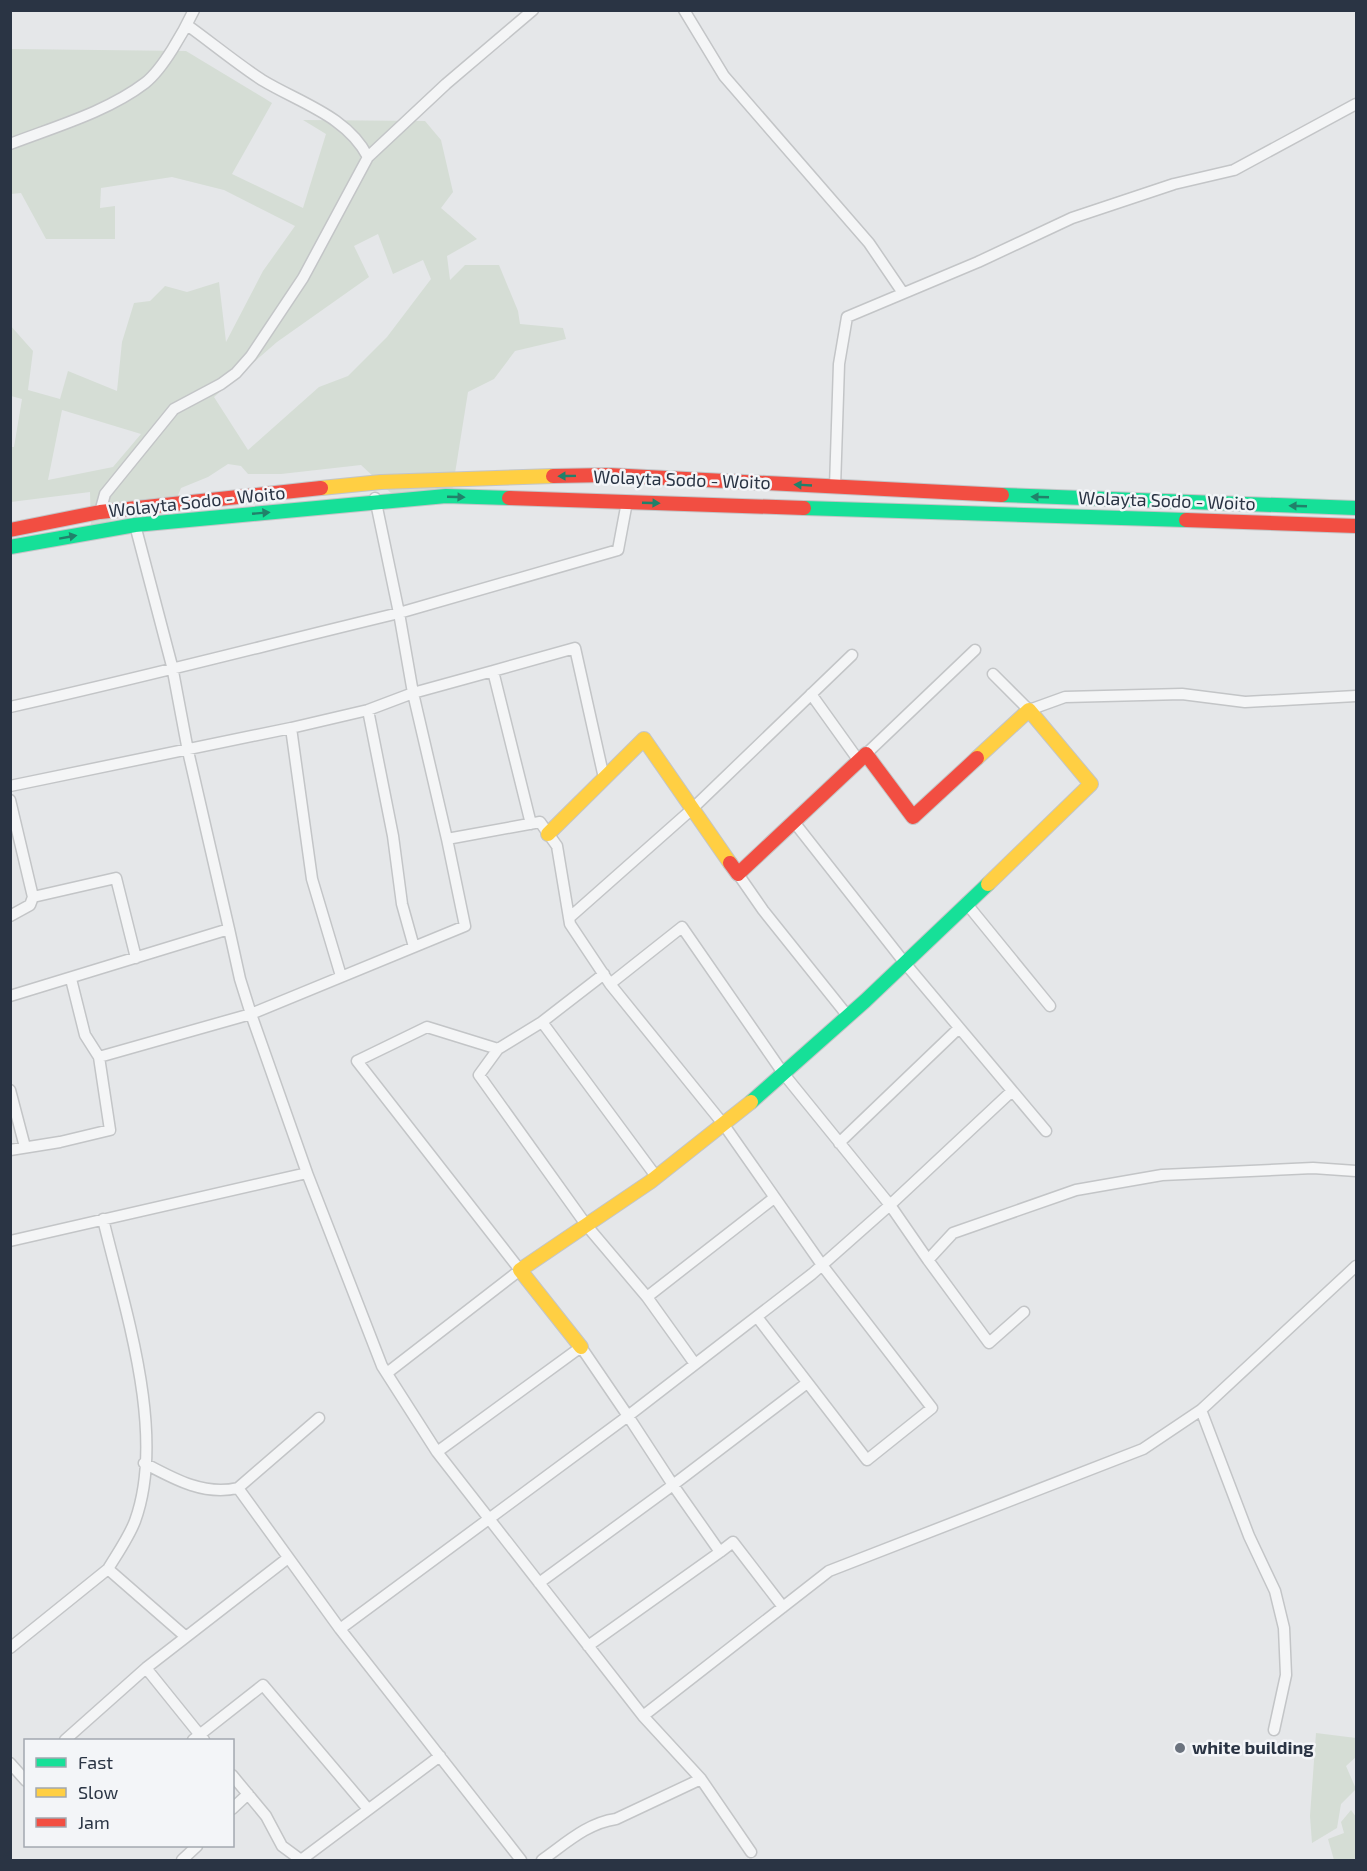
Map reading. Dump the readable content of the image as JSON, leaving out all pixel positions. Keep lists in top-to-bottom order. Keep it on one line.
{"streets":{"main road":["Wolayta Sodo - Woito"]},"places":["white building"],"legend":["Fast","Slow","Jam"]}
